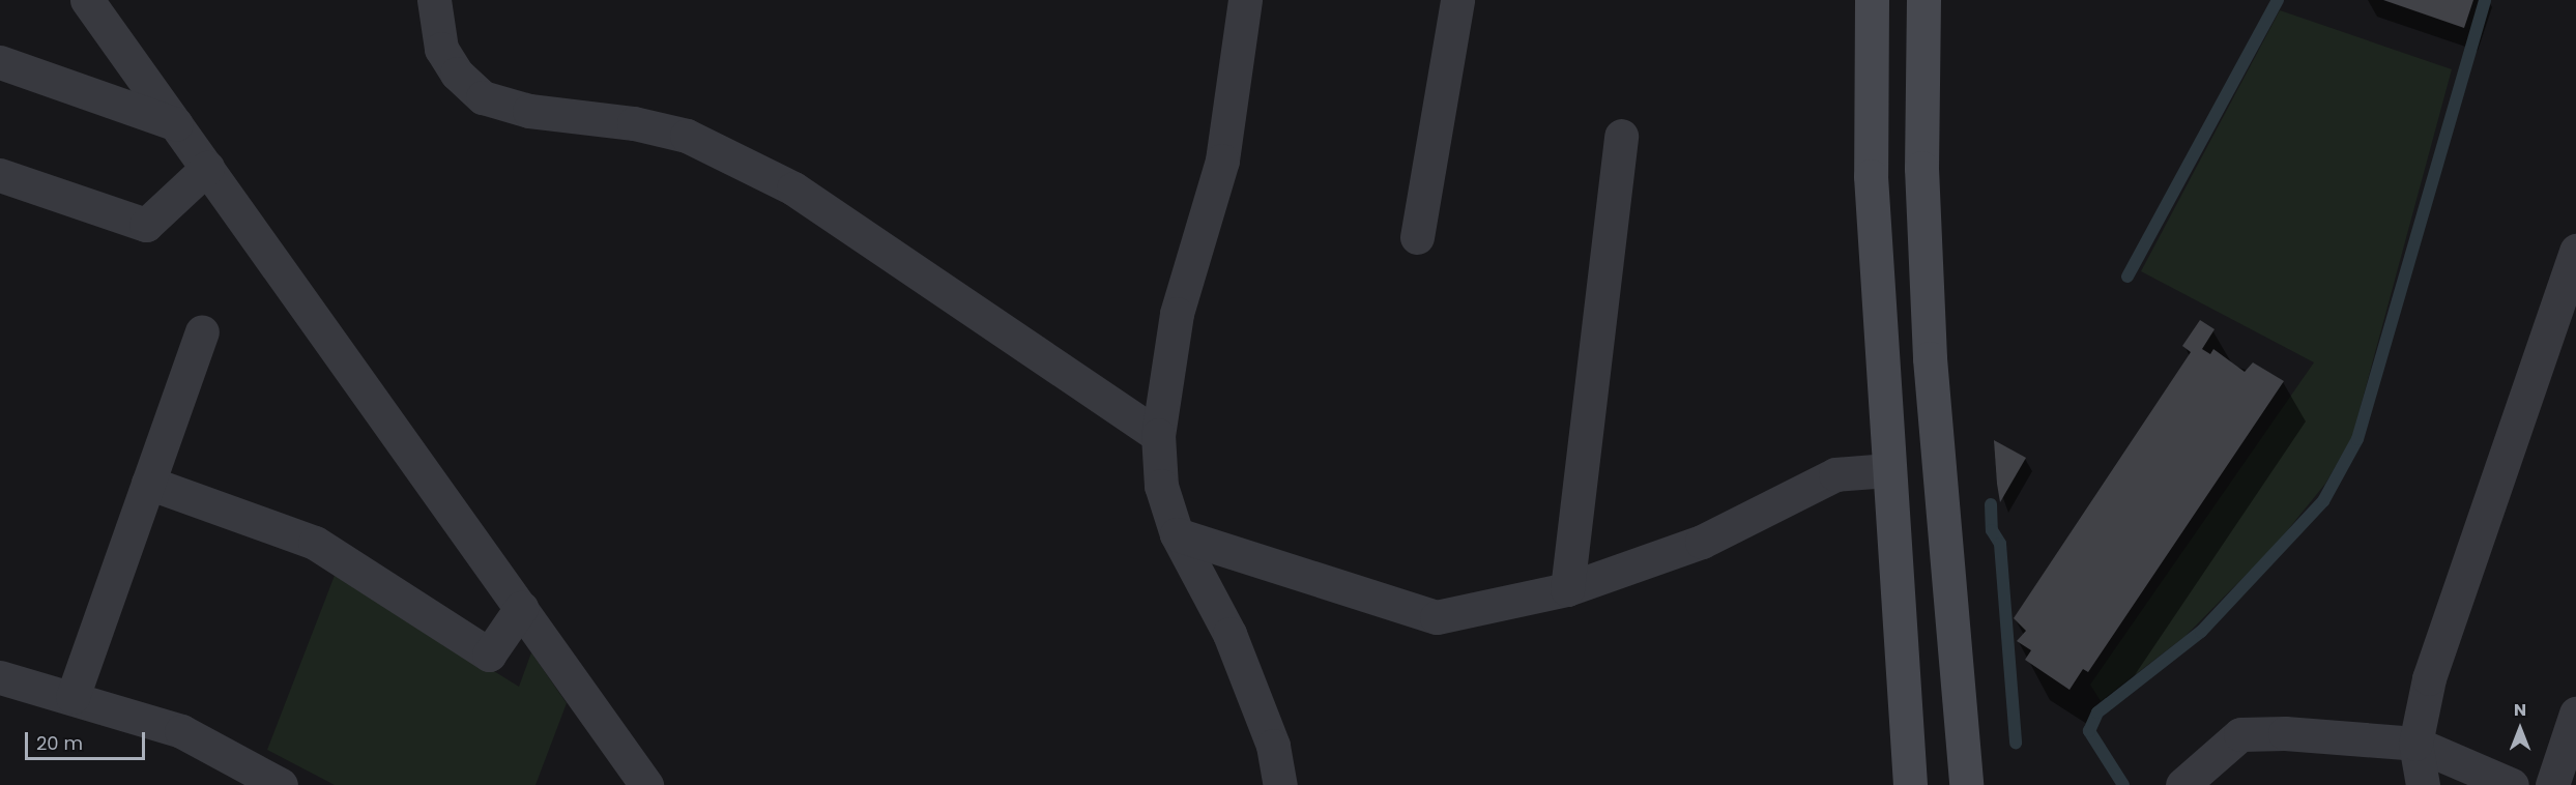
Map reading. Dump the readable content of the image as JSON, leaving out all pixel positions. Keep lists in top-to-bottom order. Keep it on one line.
{"scale_bar":"20 m","north":"top"}
